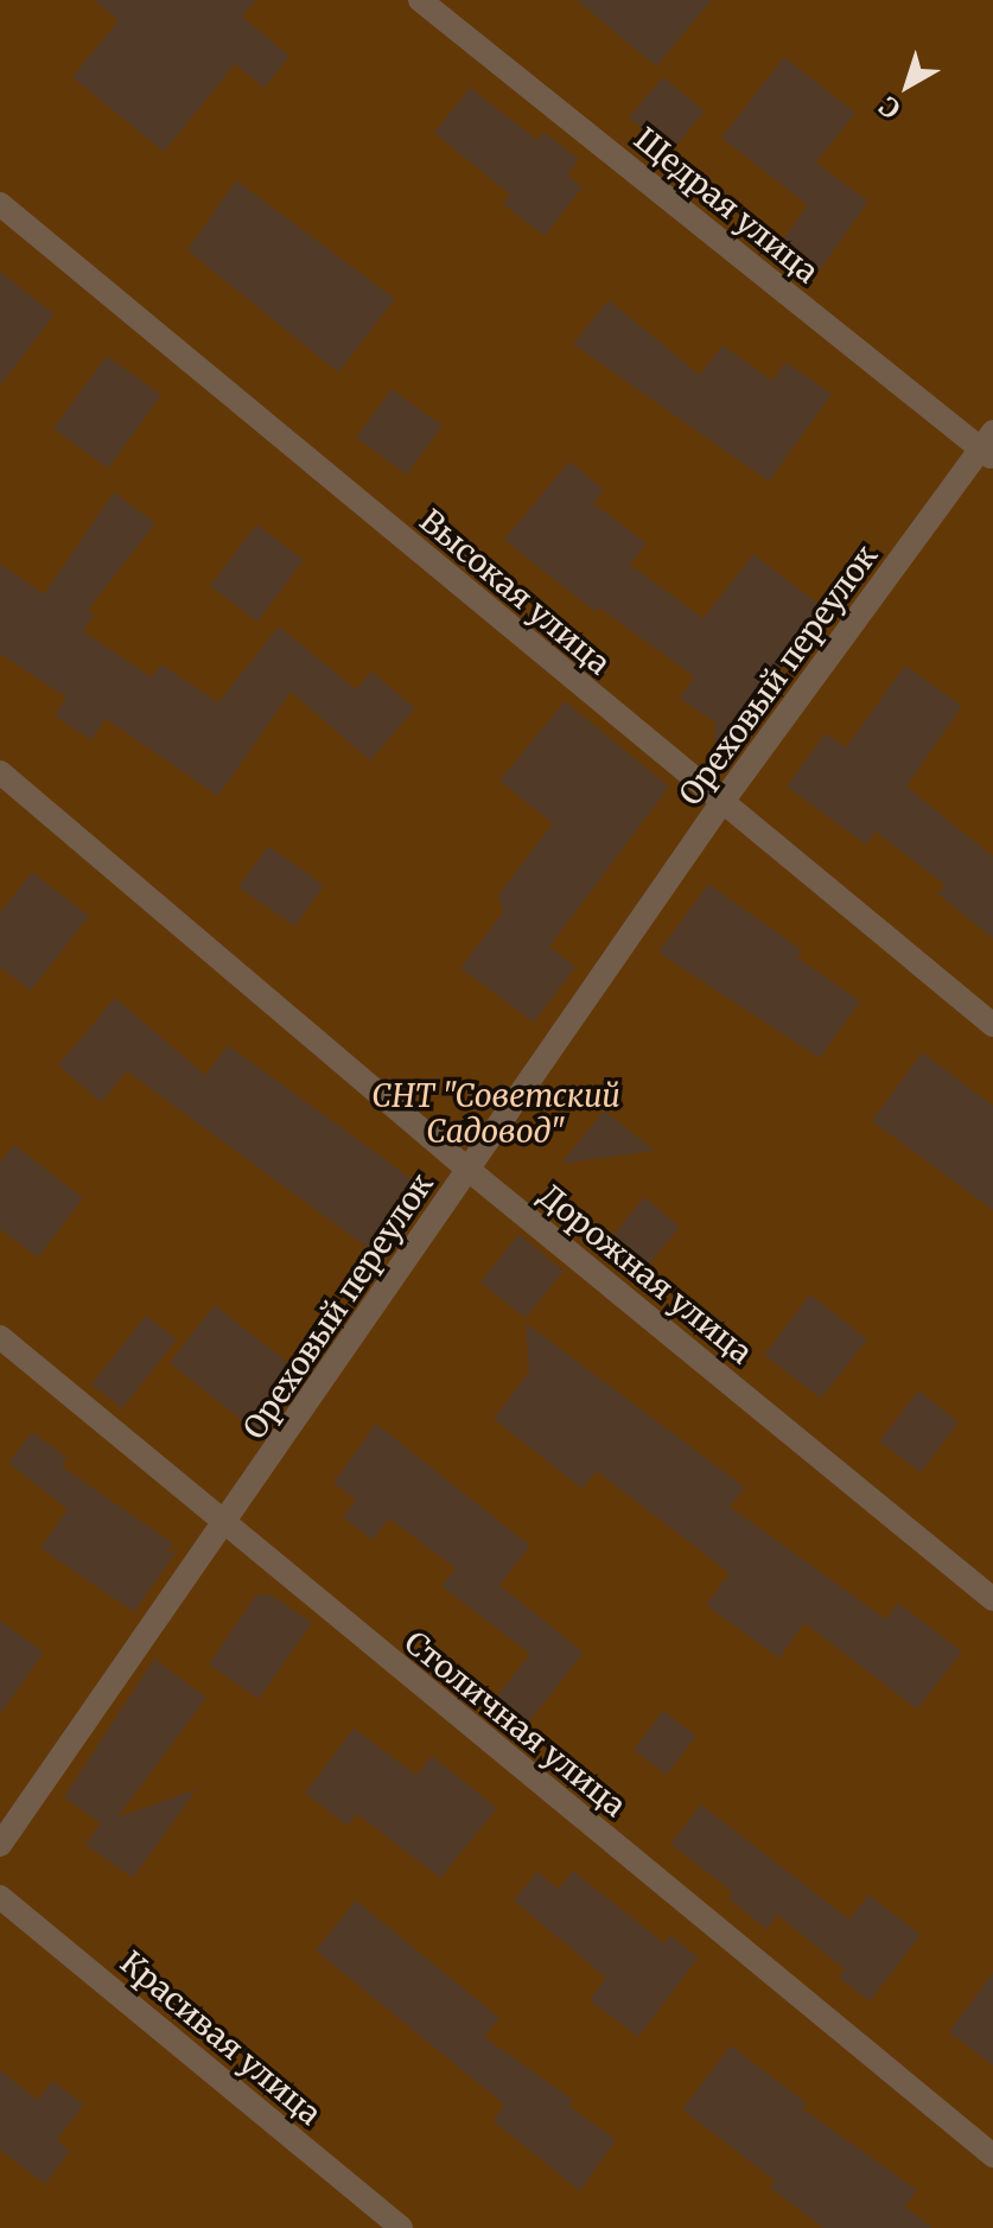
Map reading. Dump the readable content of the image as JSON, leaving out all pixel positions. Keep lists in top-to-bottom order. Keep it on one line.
{"streets":{"street":["Щедрая улица","Высокая улица","Ореховый переулок","Дорожная улица","Столичная улица","Красивая улица"]},"crossings":[["Щедрая улица","Ореховый переулок"],["Высокая улица","Ореховый переулок"],["Ореховый переулок","Дорожная улица"],["Ореховый переулок","Столичная улица"]],"parks":["СНТ \"Советский Садовод\""],"north":"bottom left"}
